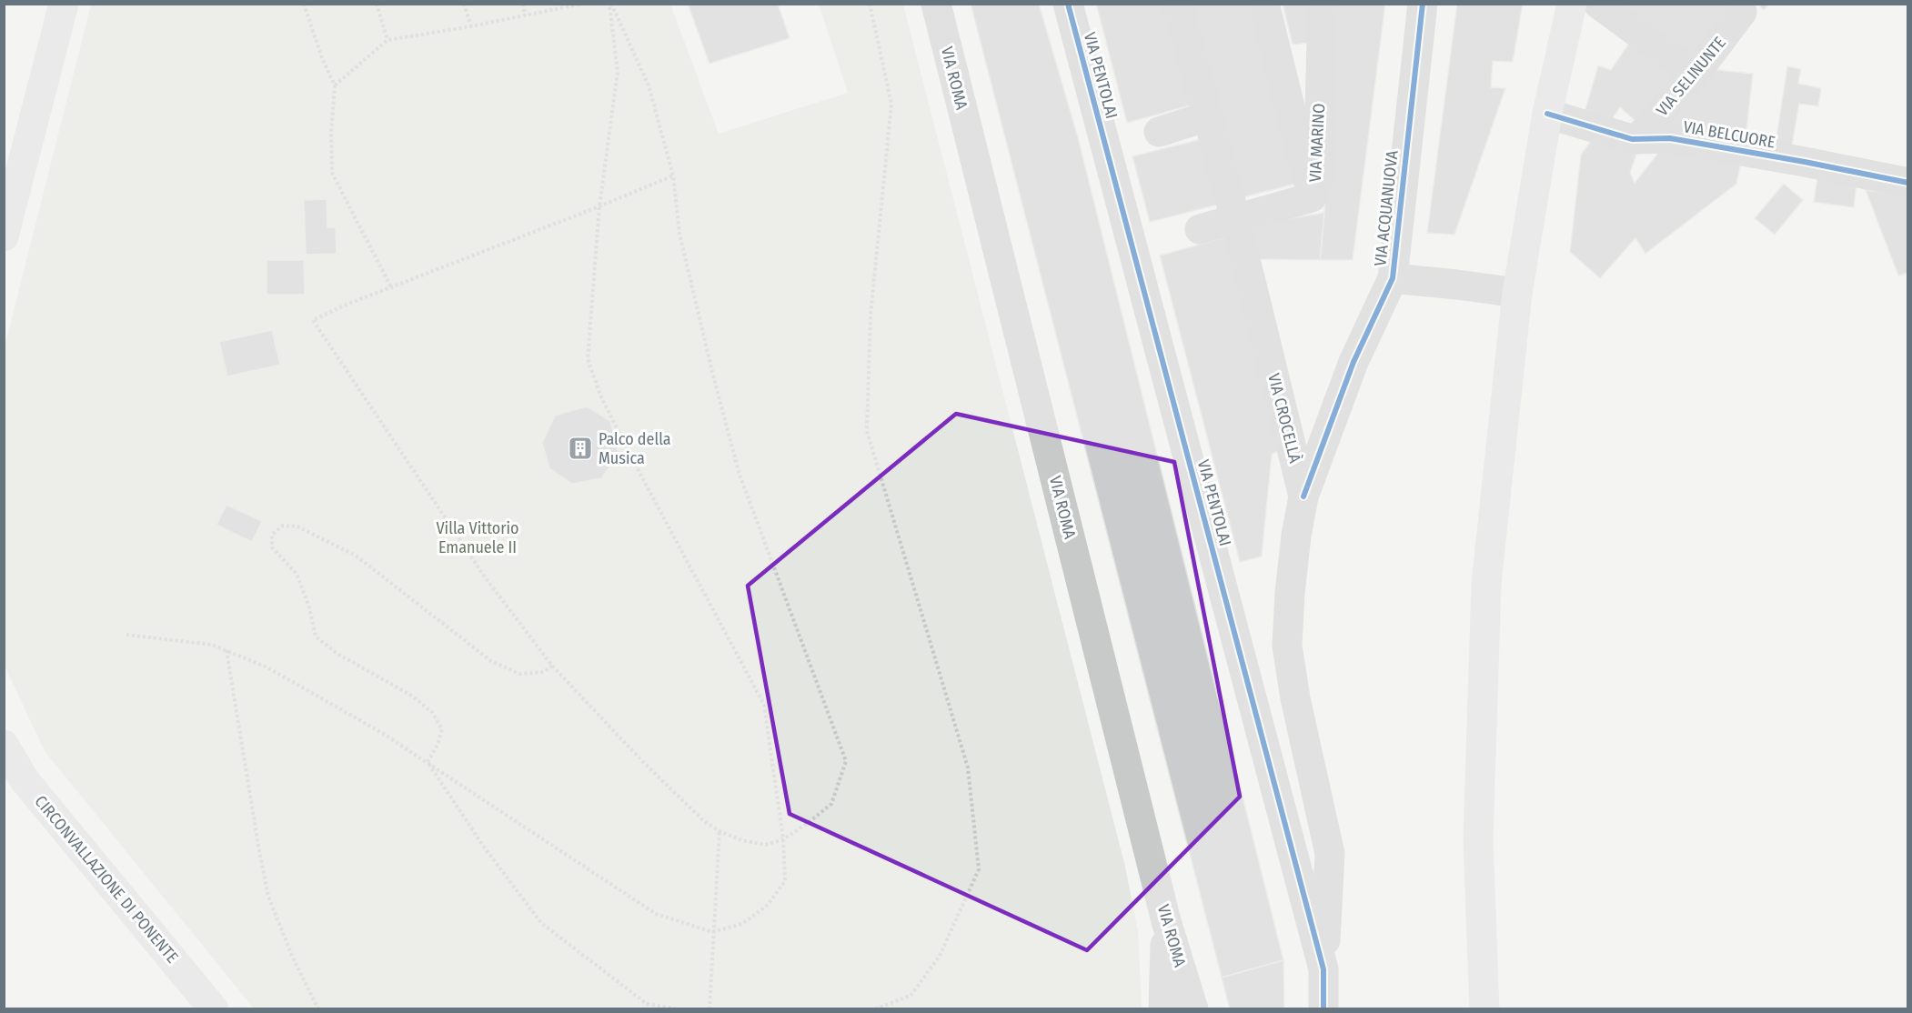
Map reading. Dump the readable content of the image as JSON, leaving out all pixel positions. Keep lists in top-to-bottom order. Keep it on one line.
{"streets":{"main road":["CIRCONVALLAZIONE DI PONENTE"],"street":["VIA PENTOLAI","VIA SELINUNTE","VIA ROMA","VIA BELCUORE","VIA MARINO","VIA ACQUANUOVA","VIA CROCELLÀ"]},"crossings":[["VIA PENTOLAI","VIA CROCELLÀ"],["VIA SELINUNTE","VIA BELCUORE"],["VIA MARINO","VIA CROCELLÀ"],["VIA ACQUANUOVA","VIA CROCELLÀ"]],"parks":["Villa Vittorio Emanuele II"],"places":{"building":["Palco della Musica"]}}
